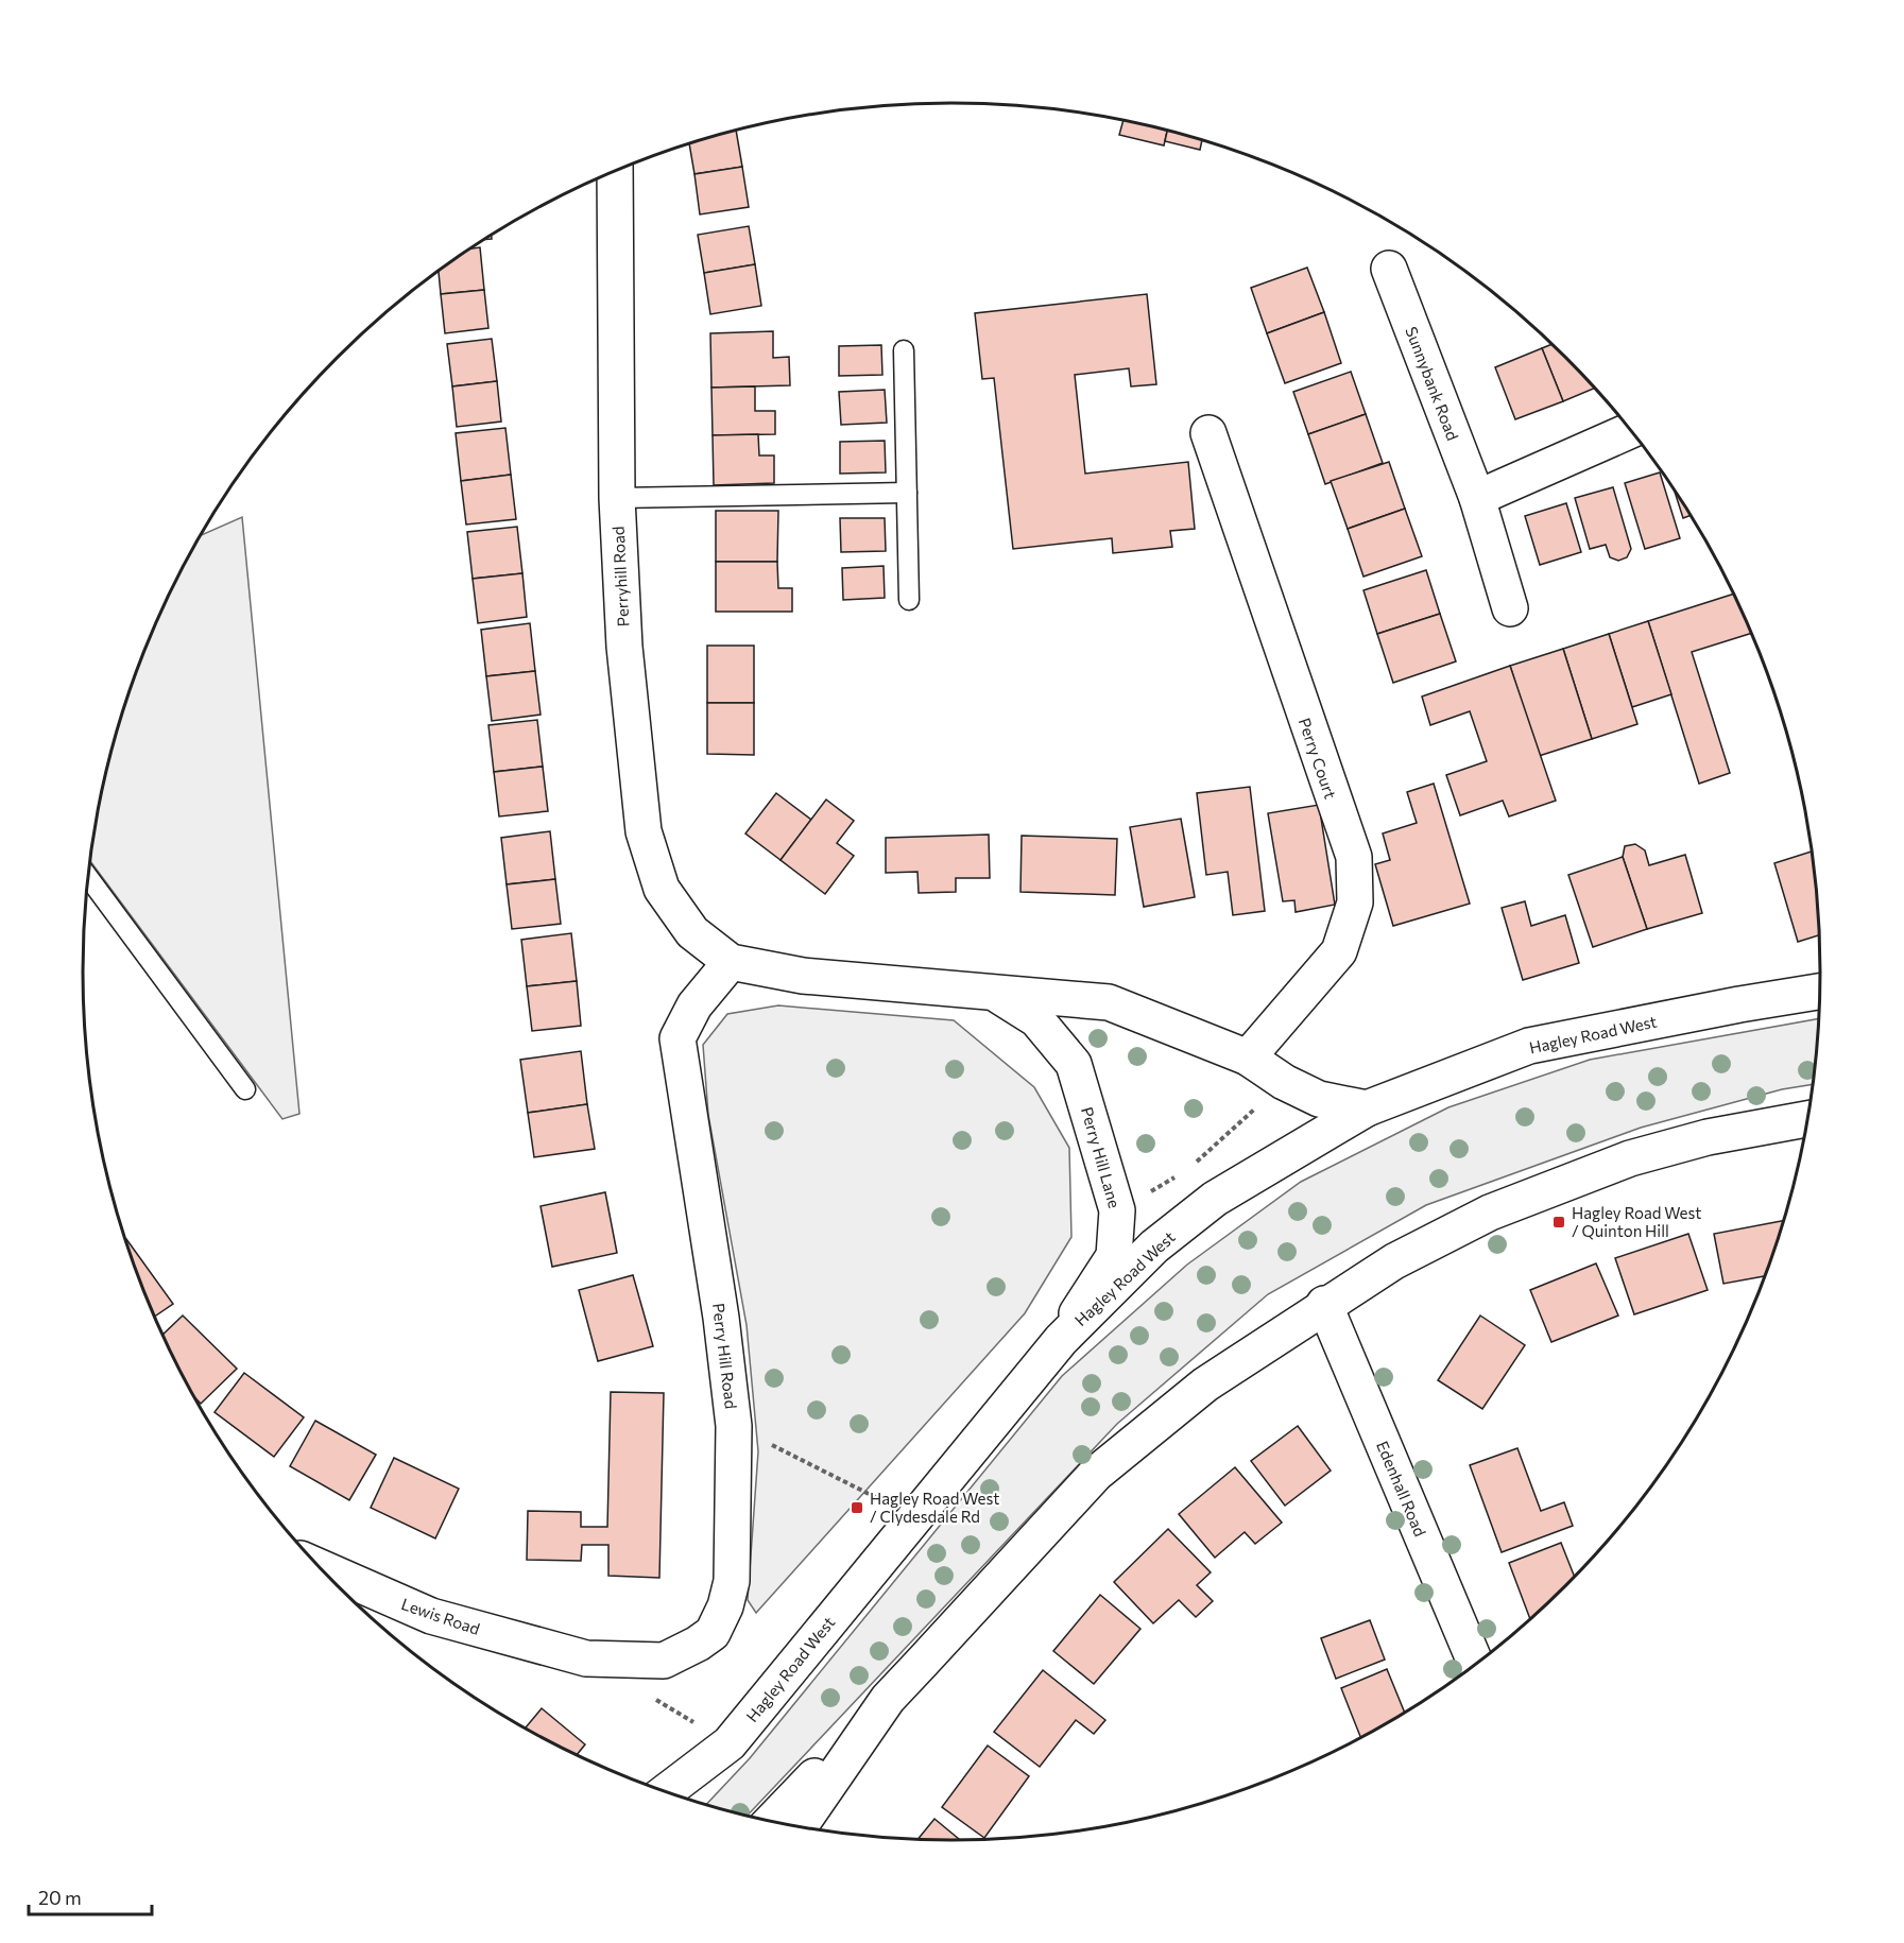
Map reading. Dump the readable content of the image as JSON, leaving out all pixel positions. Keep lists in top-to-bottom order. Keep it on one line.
{"streets":{"main road":["Sunnybank Road","Perryhill Road","Perry Court","Hagley Road West","Perry Hill Lane","Perry Hill Road","Edenhall Road","Lewis Road"]},"crossings":[["Perryhill Road","Perry Hill Lane"],["Perryhill Road","Perry Hill Road"],["Perry Court","Perry Hill Lane"],["Hagley Road West","Perry Hill Lane"],["Perry Hill Lane","Perry Hill Road"],["Perry Hill Road","Lewis Road"]],"places":{"transit":["Hagley Road West / Quinton Hill","Hagley Road West / Clydesdale Rd"]},"scale_bar":"20 m"}
